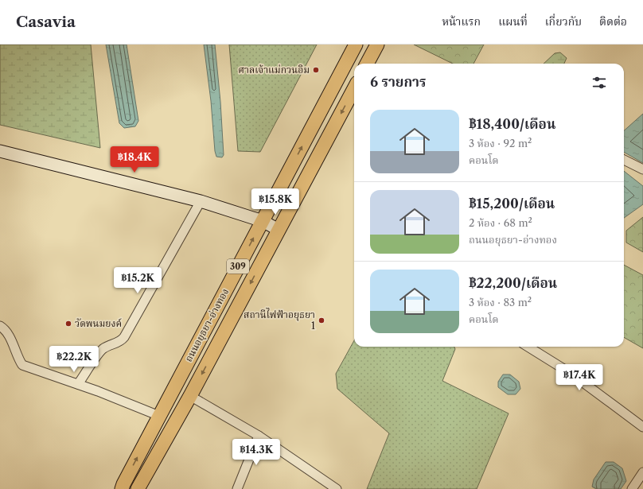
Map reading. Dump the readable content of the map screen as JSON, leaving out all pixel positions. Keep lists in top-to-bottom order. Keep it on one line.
{"streets":{"main road":["309","ถนนอยุธยา-อ่างทอง"]},"places":["ศาลเจ้าแม่กวนอิม","สถานีไฟฟ้าอยุธยา 1","วัดพนมยงค์"],"page":{"header":"Casavia","nav":["หน้าแรก","แผนที่","เกี่ยวกับ","ติดต่อ"],"heading":"6 รายการ","list":[{"name":"฿18,400/เดือน","note":"3 ห้อง · 92 m² · คอนโด"},{"name":"฿15,200/เดือน","note":"2 ห้อง · 68 m² · ถนนอยุธยา-อ่างทอง"},{"name":"฿22,200/เดือน","note":"3 ห้อง · 83 m² · คอนโด"}],"price":["฿18.4K","฿15.8K","฿15.2K","฿22.2K","฿17.4K","฿14.3K"]}}
